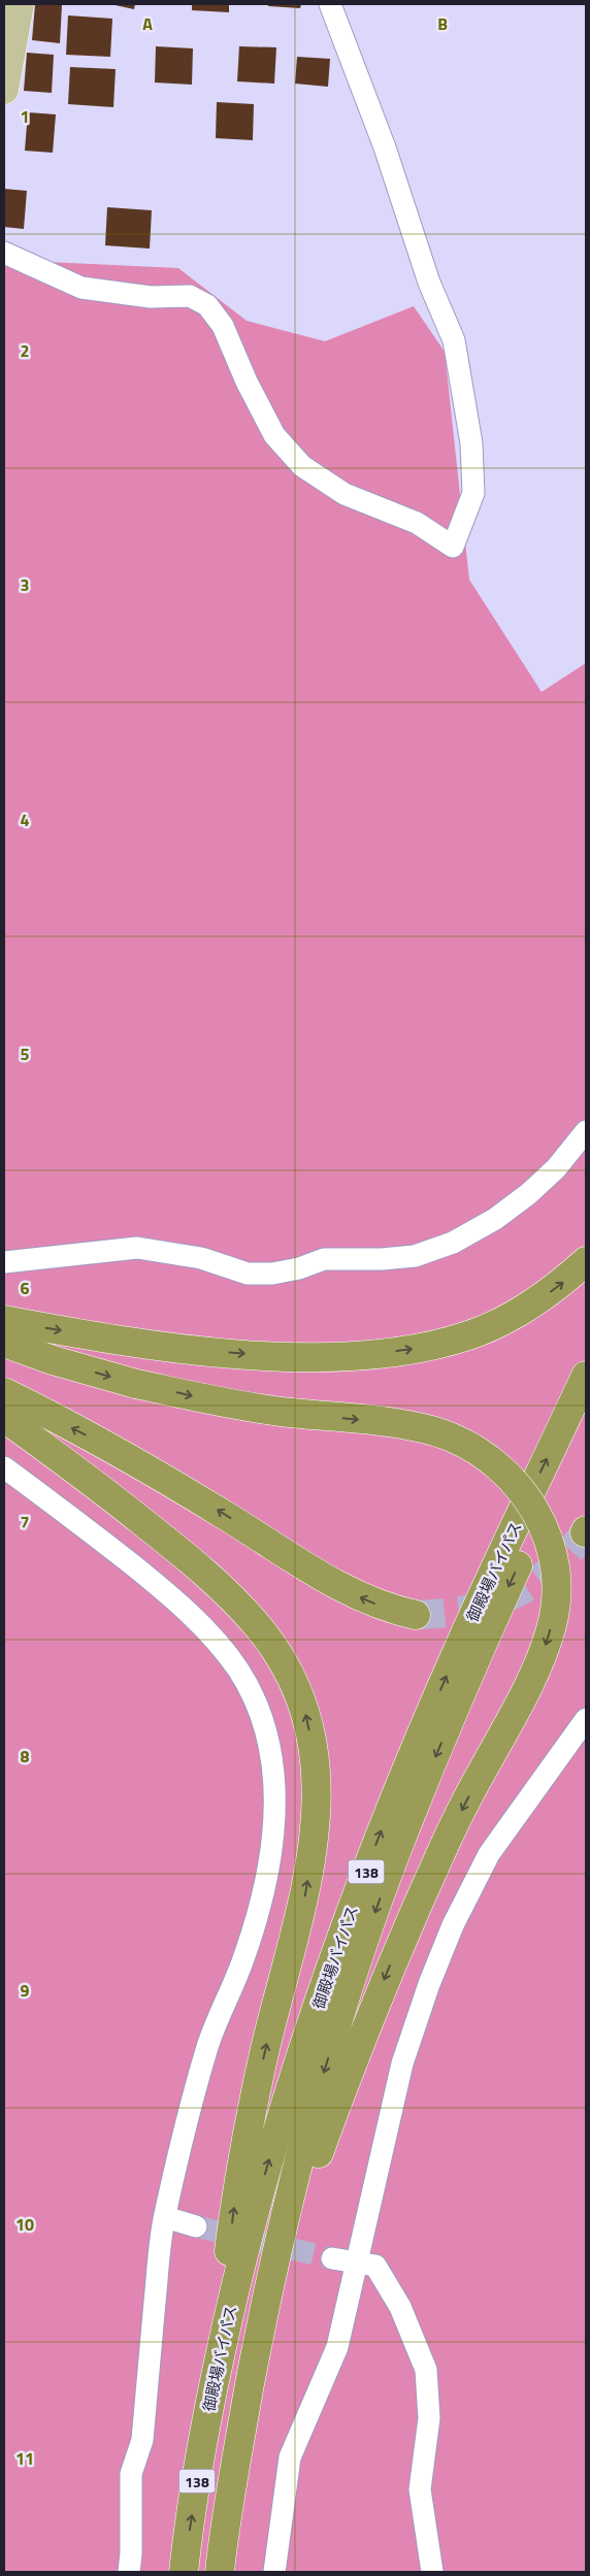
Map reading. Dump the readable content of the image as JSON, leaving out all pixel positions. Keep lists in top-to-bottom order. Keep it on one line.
{"streets":{"highway":["御殿場バイパス","138"]},"grid":{"columns":["A","B"],"rows":["1","2","3","4","5","6","7","8","9","10","11"]}}
